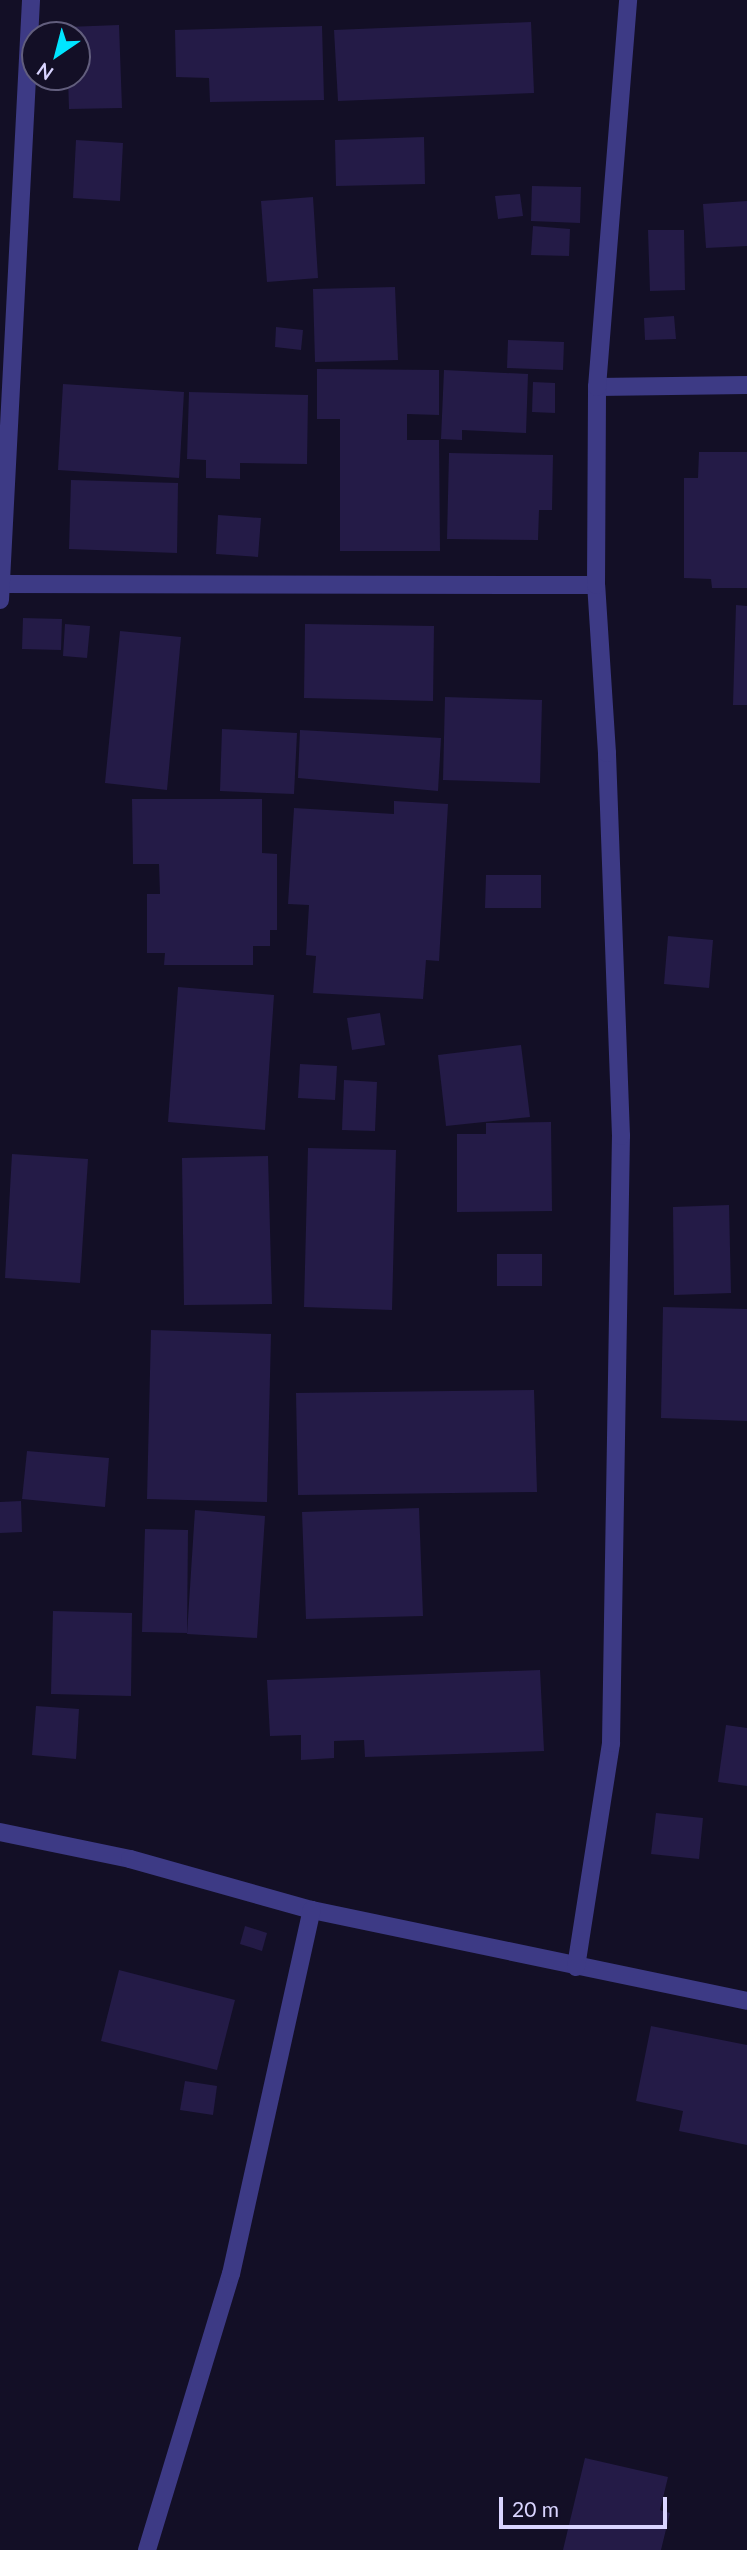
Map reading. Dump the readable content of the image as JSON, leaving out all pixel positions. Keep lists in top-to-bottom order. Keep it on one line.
{"scale_bar":"20 m","north":"bottom left"}
